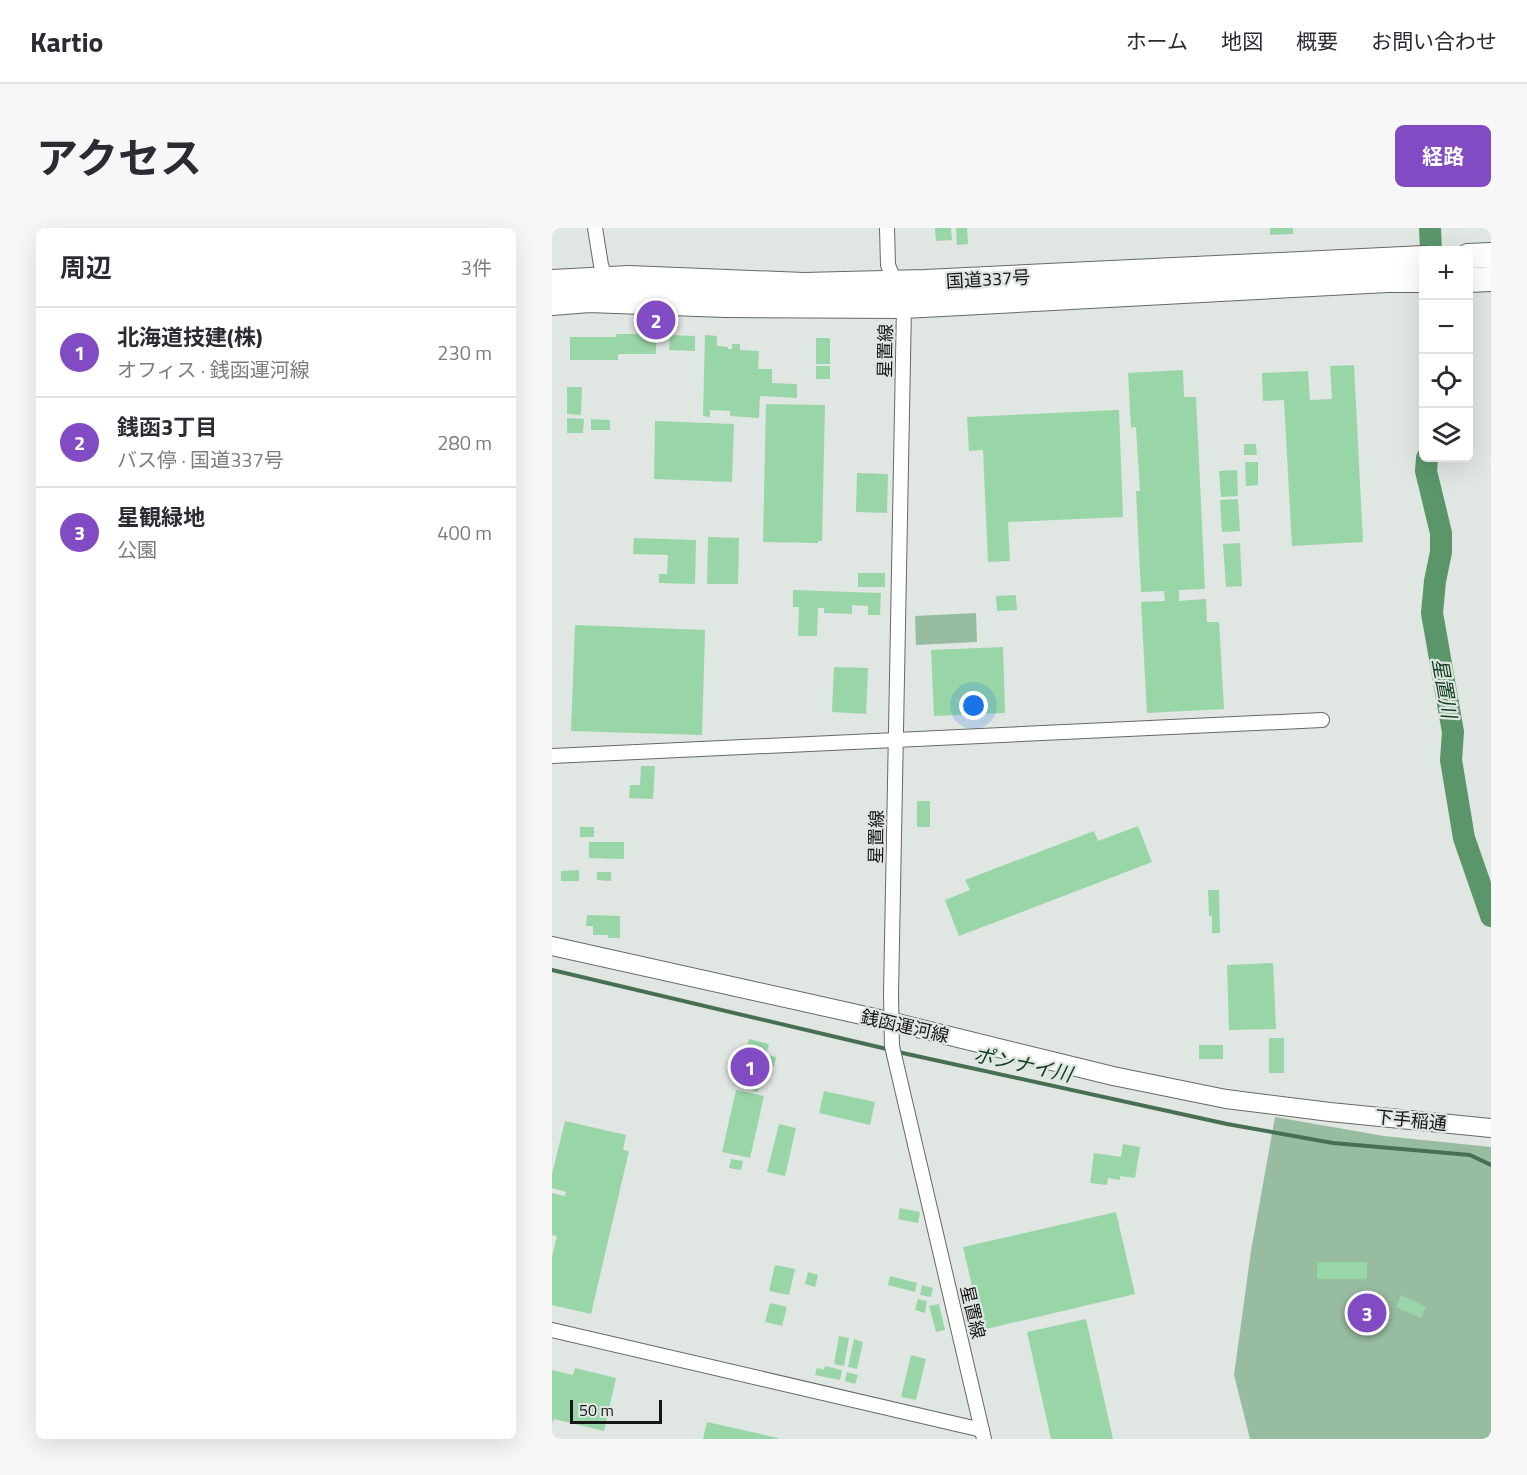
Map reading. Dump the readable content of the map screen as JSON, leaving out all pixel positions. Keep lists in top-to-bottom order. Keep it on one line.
{"streets":{"highway":["国道337号"],"street":["星置線","銭函運河線","下手稲通"]},"crossings":[["国道337号","星置線"],["星置線","銭函運河線"],["銭函運河線","下手稲通"]],"water":["星置川","ポンナイ川"],"scale_bar":"50 m","page":{"header":"Kartio","nav":["ホーム","地図","概要","お問い合わせ"],"title":"アクセス","buttons":"経路","heading":["周辺","3件"],"map_buttons":["+","−"],"pins":["2","1","3"],"list":[{"mark":"1","name":"北海道技建(株)","note":"オフィス · 銭函運河線","value":"230 m"},{"mark":"2","name":"銭函3丁目","note":"バス停 · 国道337号","value":"280 m"},{"mark":"3","name":"星観緑地","note":"公園","value":"400 m"}],"scale":"50 m"}}
